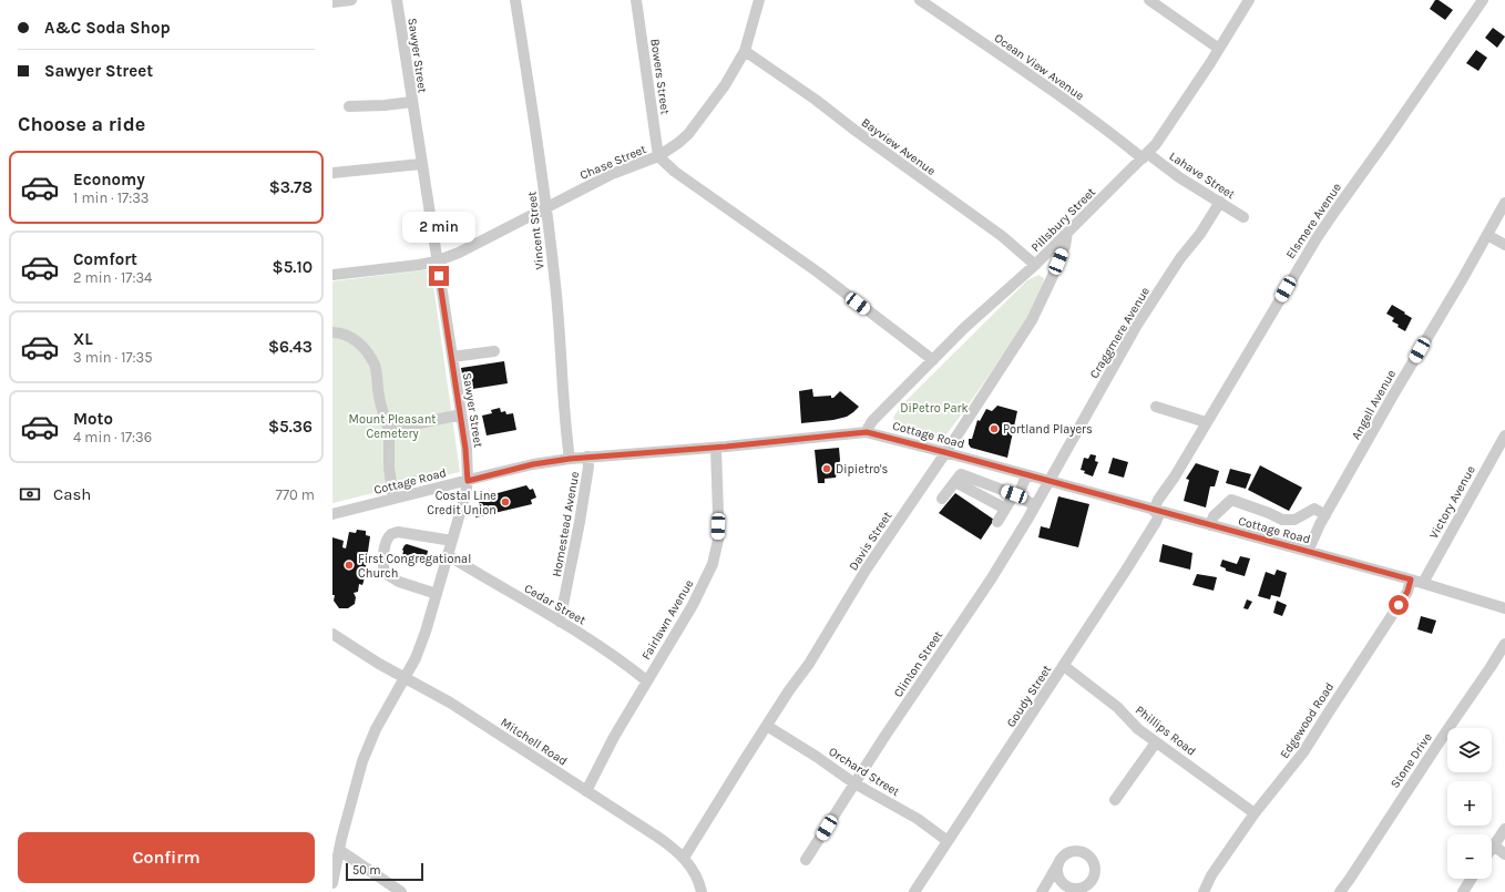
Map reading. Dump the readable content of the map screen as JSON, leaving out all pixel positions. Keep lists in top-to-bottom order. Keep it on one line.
{"streets":{"street":["Sawyer Street","Ocean View Avenue","Bowers Street","Bayview Avenue","Chase Street","Lahave Street","Pillsbury Street","Elsmere Avenue","Vincent Street","Craggmere Avenue","Angell Avenue","Cottage Road","Victory Avenue","Homestead Avenue","Davis Street","Cedar Street","Fairlawn Avenue","Clinton Street","Goudy Street","Edgewood Road","Phillips Road","Mitchell Road","Stone Drive","Orchard Street"]},"crossings":[["Sawyer Street","Chase Street"],["Sawyer Street","Cottage Road"],["Sawyer Street","Cedar Street"],["Sawyer Street","Mitchell Road"],["Ocean View Avenue","Lahave Street"],["Ocean View Avenue","Pillsbury Street"],["Bowers Street","Chase Street"],["Bayview Avenue","Pillsbury Street"],["Chase Street","Pillsbury Street"],["Chase Street","Vincent Street"],["Lahave Street","Pillsbury Street"],["Lahave Street","Craggmere Avenue"],["Pillsbury Street","Cottage Road"],["Pillsbury Street","Davis Street"],["Elsmere Avenue","Cottage Road"],["Elsmere Avenue","Goudy Street"],["Vincent Street","Cottage Road"],["Craggmere Avenue","Cottage Road"],["Craggmere Avenue","Clinton Street"],["Angell Avenue","Cottage Road"],["Cottage Road","Victory Avenue"],["Cottage Road","Homestead Avenue"],["Cottage Road","Davis Street"],["Cottage Road","Fairlawn Avenue"],["Cottage Road","Clinton Street"],["Cottage Road","Goudy Street"],["Cottage Road","Edgewood Road"],["Homestead Avenue","Cedar Street"],["Davis Street","Mitchell Road"],["Davis Street","Orchard Street"],["Cedar Street","Fairlawn Avenue"],["Fairlawn Avenue","Mitchell Road"],["Clinton Street","Orchard Street"],["Goudy Street","Phillips Road"],["Goudy Street","Orchard Street"],["Edgewood Road","Phillips Road"]],"parks":["DiPetro Park","Mount Pleasant Cemetery"],"places":["Portland Players","Dipietro's","Costal Line Credit Union","First Congregational Church"],"scale_bar":"50 m","page":{"banner":["A&C Soda Shop","Sawyer Street"],"heading":"Choose a ride","list":[{"name":"Economy","note":"1 min · 17:33","value":"$3.78"},{"name":"Comfort","note":"2 min · 17:34","value":"$5.10"},{"name":"XL","note":"3 min · 17:35","value":"$6.43"},{"name":"Moto","note":"4 min · 17:36","value":"$5.36"}],"bubble":"2 min","pay":["Cash","770 m"],"map_buttons":["+","−"],"buttons":"Confirm","scale":"50 m"}}
